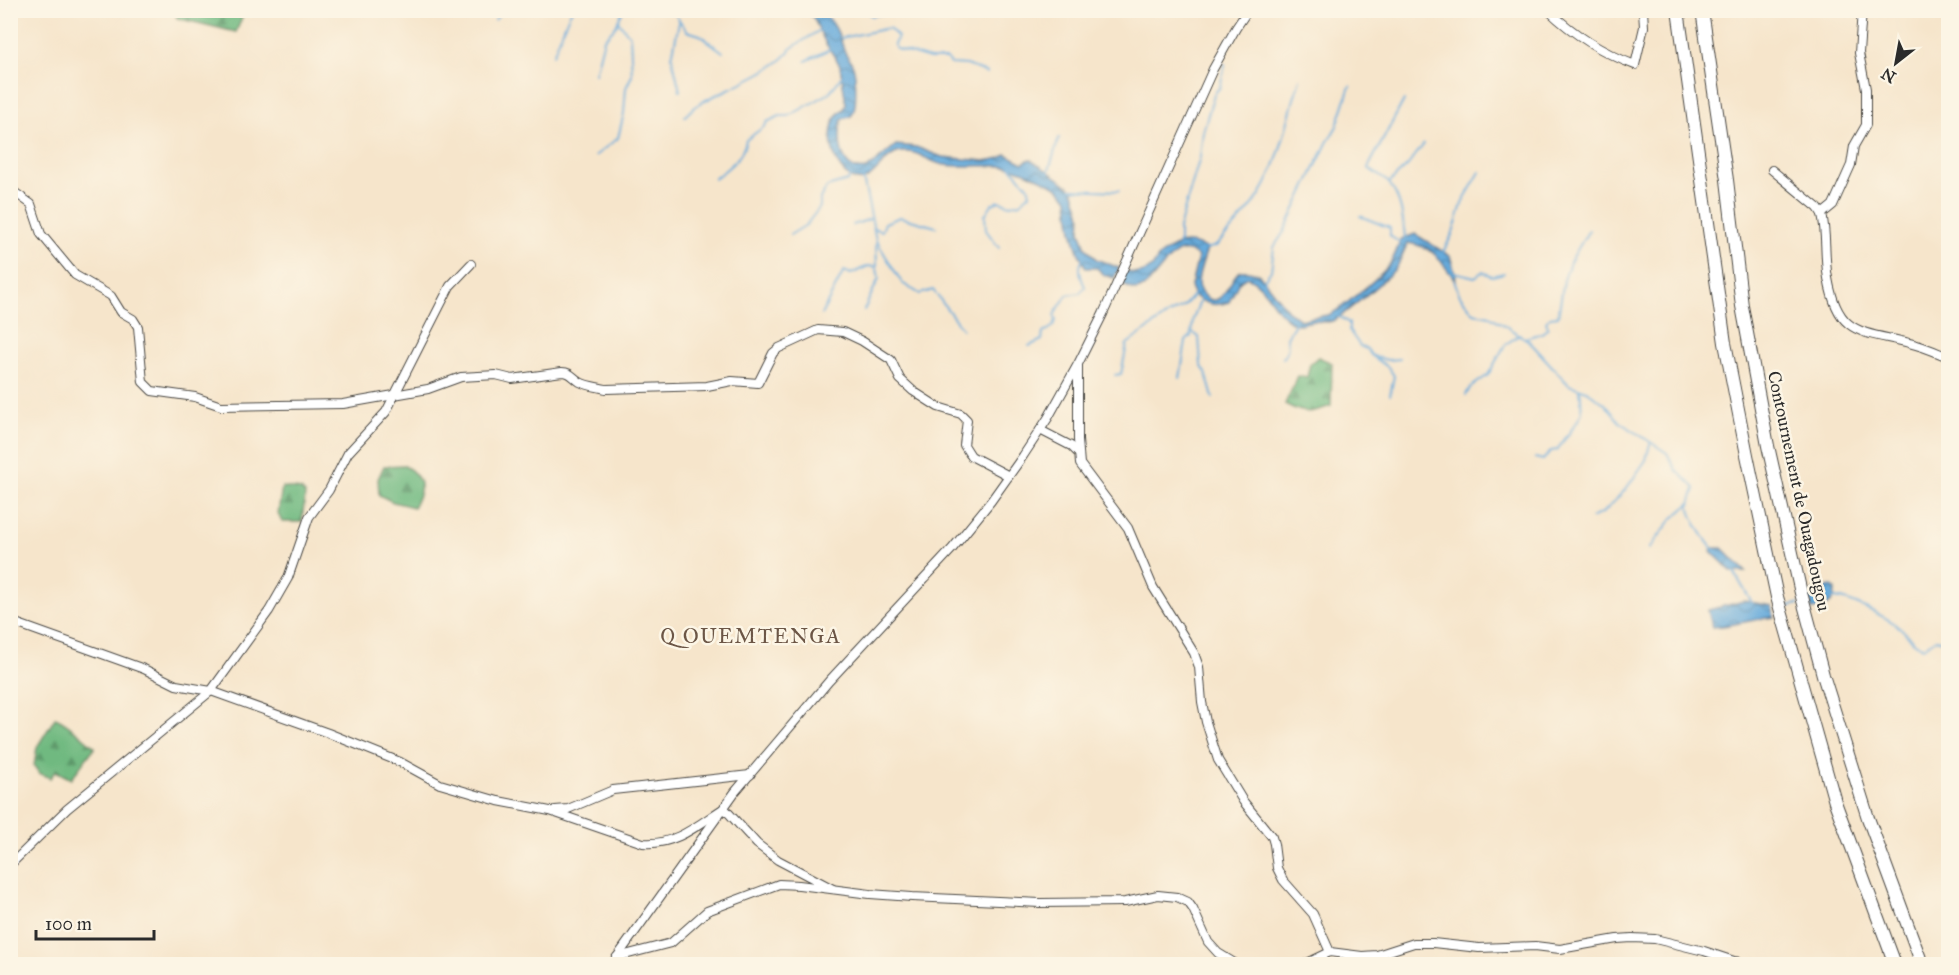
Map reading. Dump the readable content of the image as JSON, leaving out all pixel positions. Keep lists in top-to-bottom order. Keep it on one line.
{"streets":{"highway":["Contournement de Ouagadougou"]},"districts":["Q OUEMTENGA"],"scale_bar":"100 m","north":"bottom left"}
